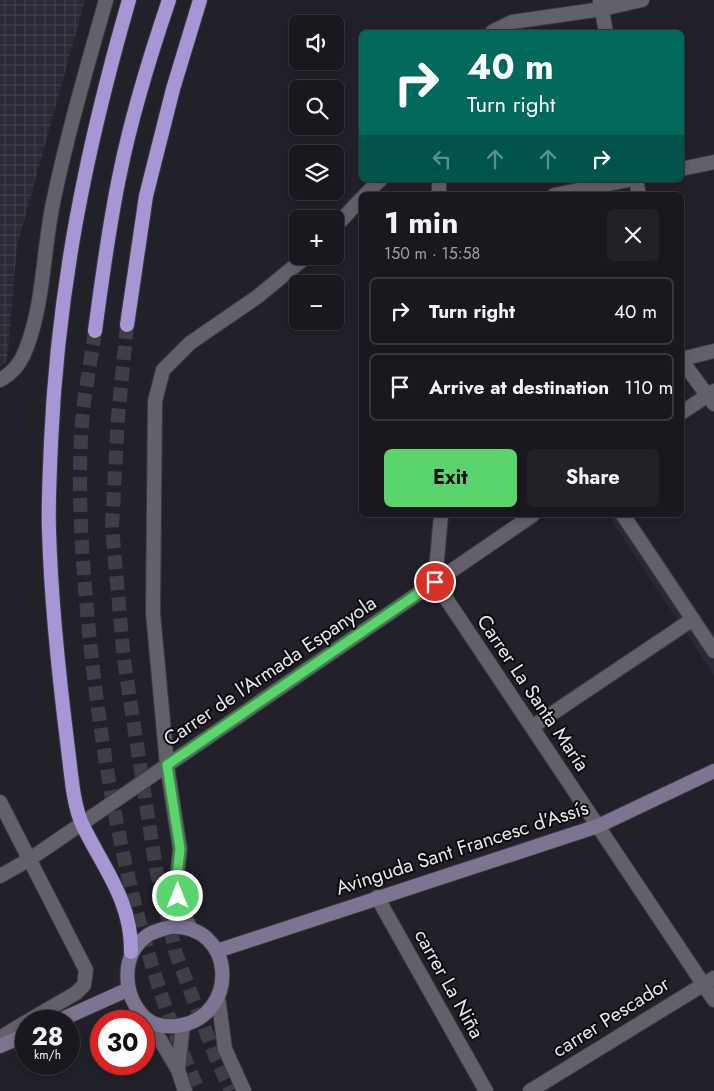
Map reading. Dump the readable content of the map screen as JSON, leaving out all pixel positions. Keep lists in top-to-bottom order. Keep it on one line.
{"streets":{"main road":["Avinguda Sant Francesc d’Assís"],"street":["Carrer de l'Armada Espanyola","Carrer La Santa María","carrer La Niña","carrer Pescador"]},"crossings":[["Carrer de l'Armada Espanyola","Carrer La Santa María"],["Carrer La Santa María","Avinguda Sant Francesc d’Assís"],["Carrer La Santa María","carrer Pescador"],["Avinguda Sant Francesc d’Assís","carrer La Niña"]],"page":{"map_buttons":["+","−"],"turn":["40 m","Turn right"],"heading":["1 min","150 m · 15:58"],"list":[{"name":"Turn right","value":"40 m"},{"name":"Arrive at destination","value":"110 m"}],"buttons":["Exit","Share"],"speed":"28 km/h","limit":"30"}}
